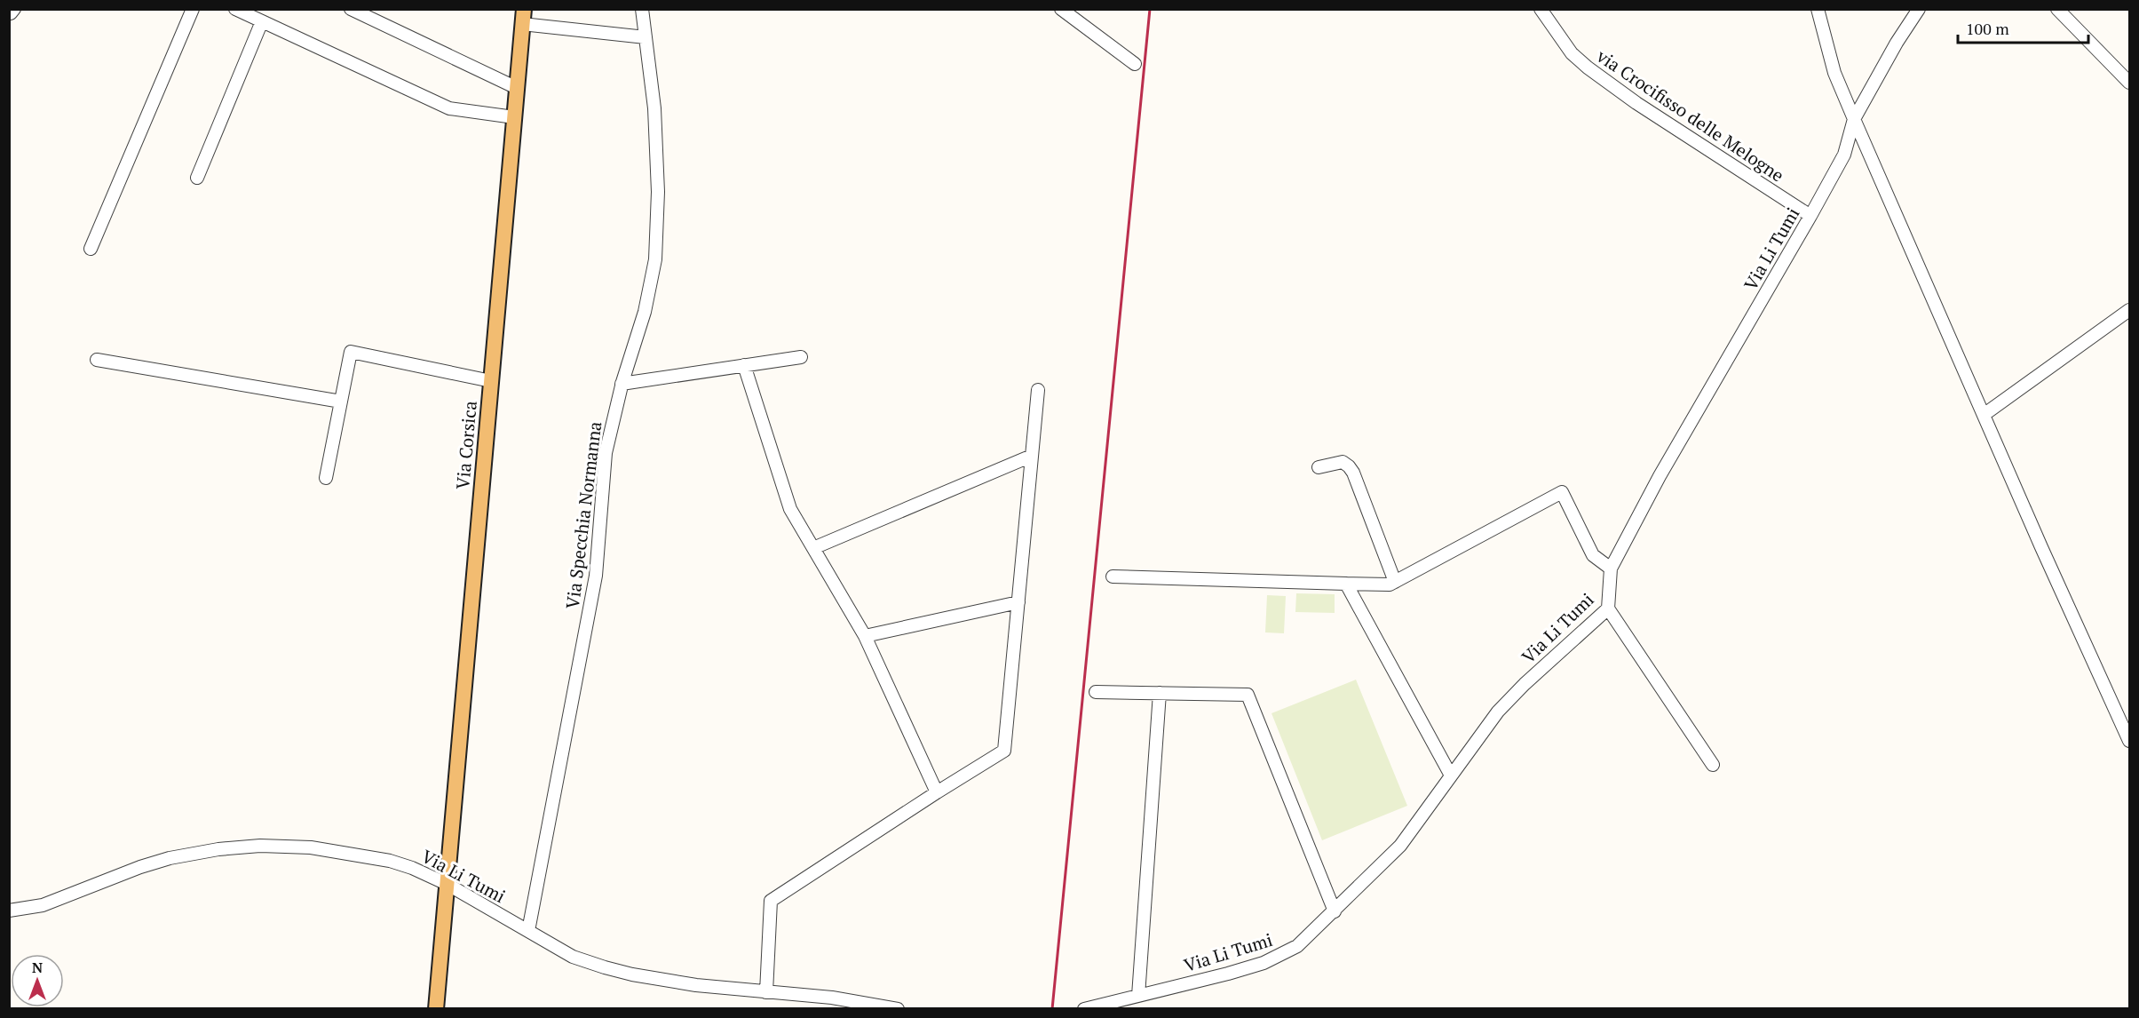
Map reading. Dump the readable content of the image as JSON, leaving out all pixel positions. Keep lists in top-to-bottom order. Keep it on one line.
{"streets":{"main road":["Via Corsica"],"street":["via Crocifisso delle Melogne","Via Li Tumi","Via Specchia Normanna"]},"crossings":[["via Crocifisso delle Melogne","Via Li Tumi"],["Via Li Tumi","Via Corsica"],["Via Li Tumi","Via Specchia Normanna"]],"scale_bar":"100 m","north":"top"}
